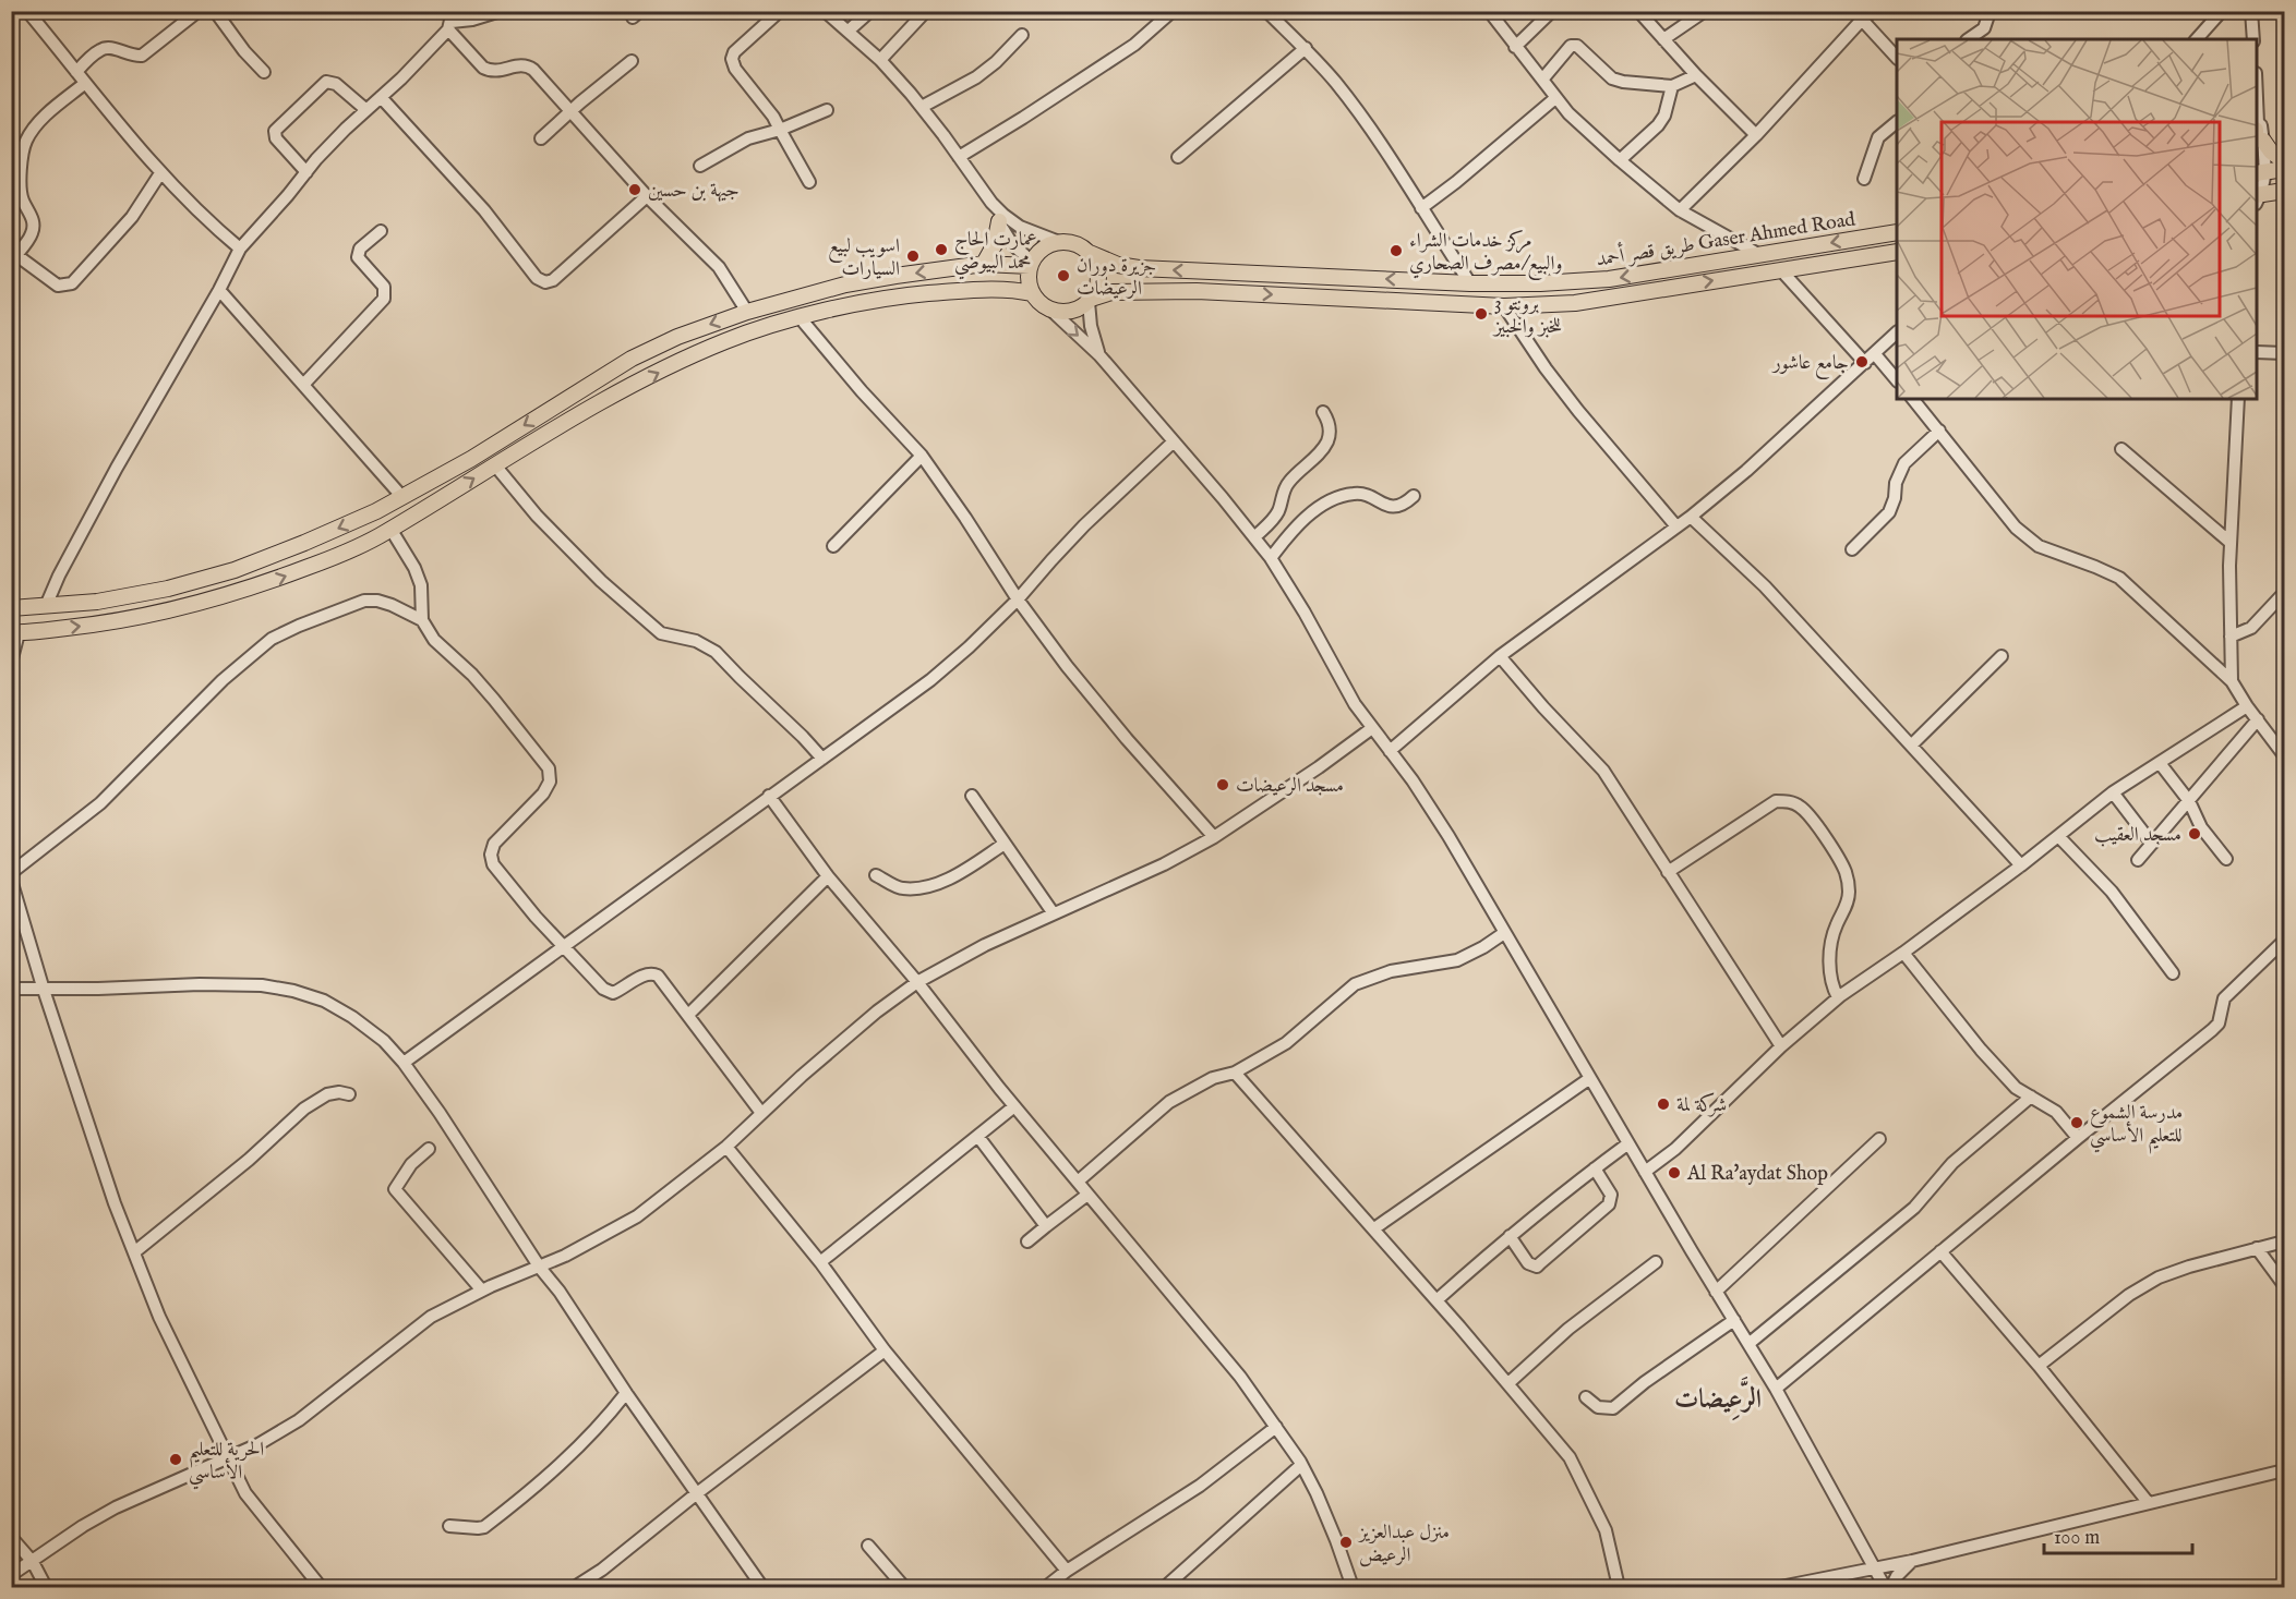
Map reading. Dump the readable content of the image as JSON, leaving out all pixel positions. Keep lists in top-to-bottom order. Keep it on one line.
{"streets":{"main road":["طريق قصر أحمد Gaser Ahmed Road"]},"districts":["الرَّعِيضات"],"places":["جيهة بن حسين","عمارت الحاج محمد البيوضي","مركز خدمات الشراء والبيع/مصرف الصحاري","اسويب لبيع السيارات","جزيرة دوران الرعيضات","برونتو 3 للخبز والخبيز","جامع عاشور","مسجد الرعيضات","مسجد العقيب","شركة لمة","مدرسة الشموع للتعليم الأساسي","Al Ra'aydat Shop","الحرية للتعليم الأساسي","منزل عبدالعزيز الرعيض"],"scale_bar":"100 m"}
